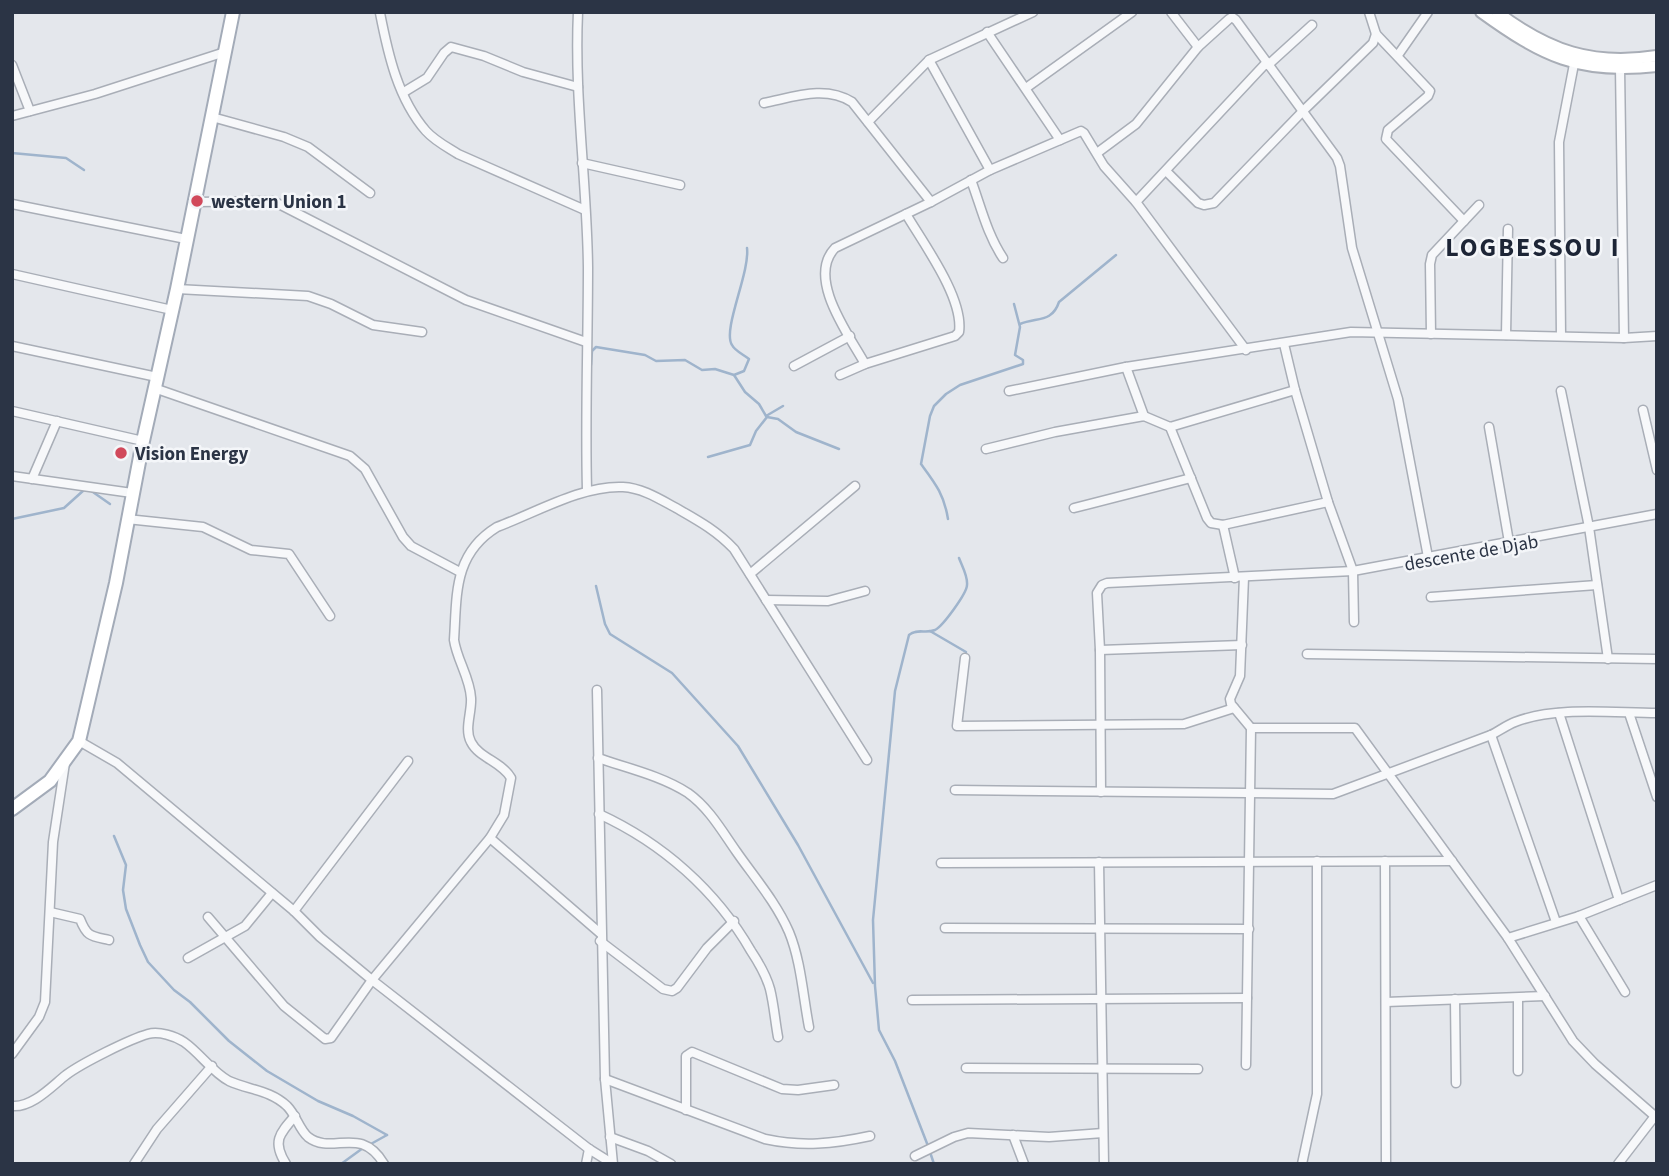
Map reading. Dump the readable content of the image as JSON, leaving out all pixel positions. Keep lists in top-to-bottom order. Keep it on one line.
{"streets":{"street":["descente de Djab"]},"districts":["LOGBESSOU I"],"places":["western Union 1","Vision Energy"]}
